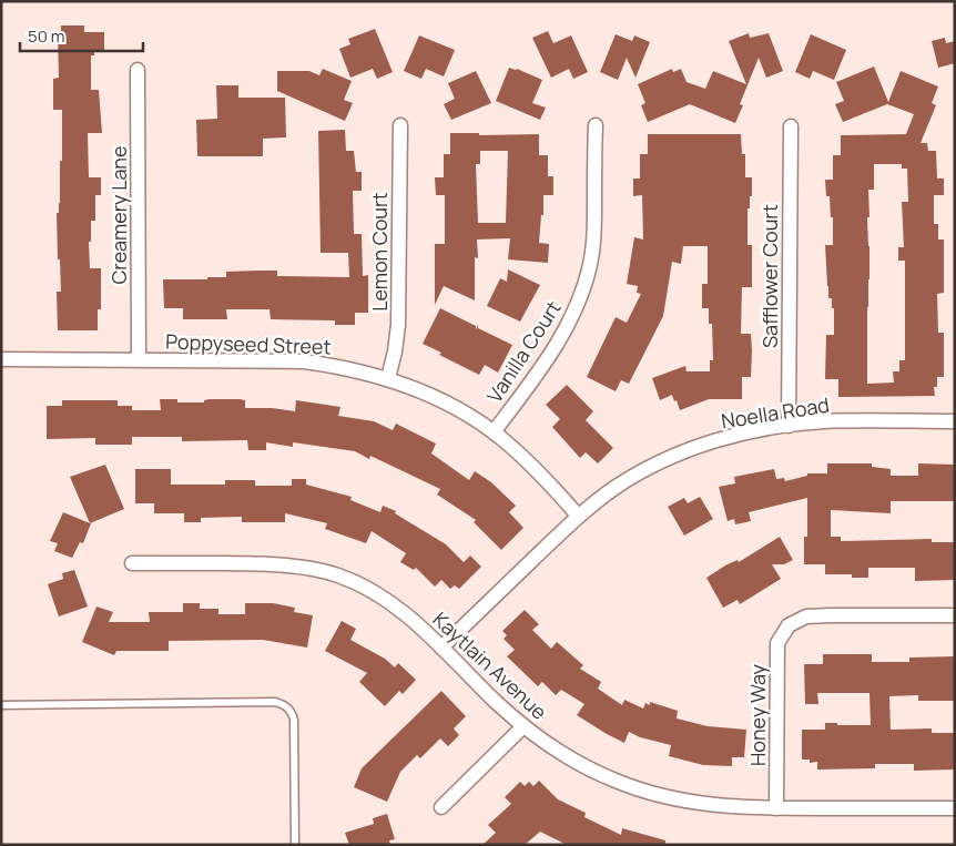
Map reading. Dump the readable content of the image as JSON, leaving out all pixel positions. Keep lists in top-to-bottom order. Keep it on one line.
{"streets":{"street":["Creamery Lane","Lemon Court","Safflower Court","Poppyseed Street","Vanilla Court","Noella Road","Kaytlain Avenue","Honey Way"]},"crossings":[["Creamery Lane","Poppyseed Street"],["Lemon Court","Poppyseed Street"],["Safflower Court","Noella Road"],["Poppyseed Street","Vanilla Court"],["Poppyseed Street","Noella Road"],["Noella Road","Kaytlain Avenue"],["Kaytlain Avenue","Honey Way"]],"scale_bar":"50 m"}
